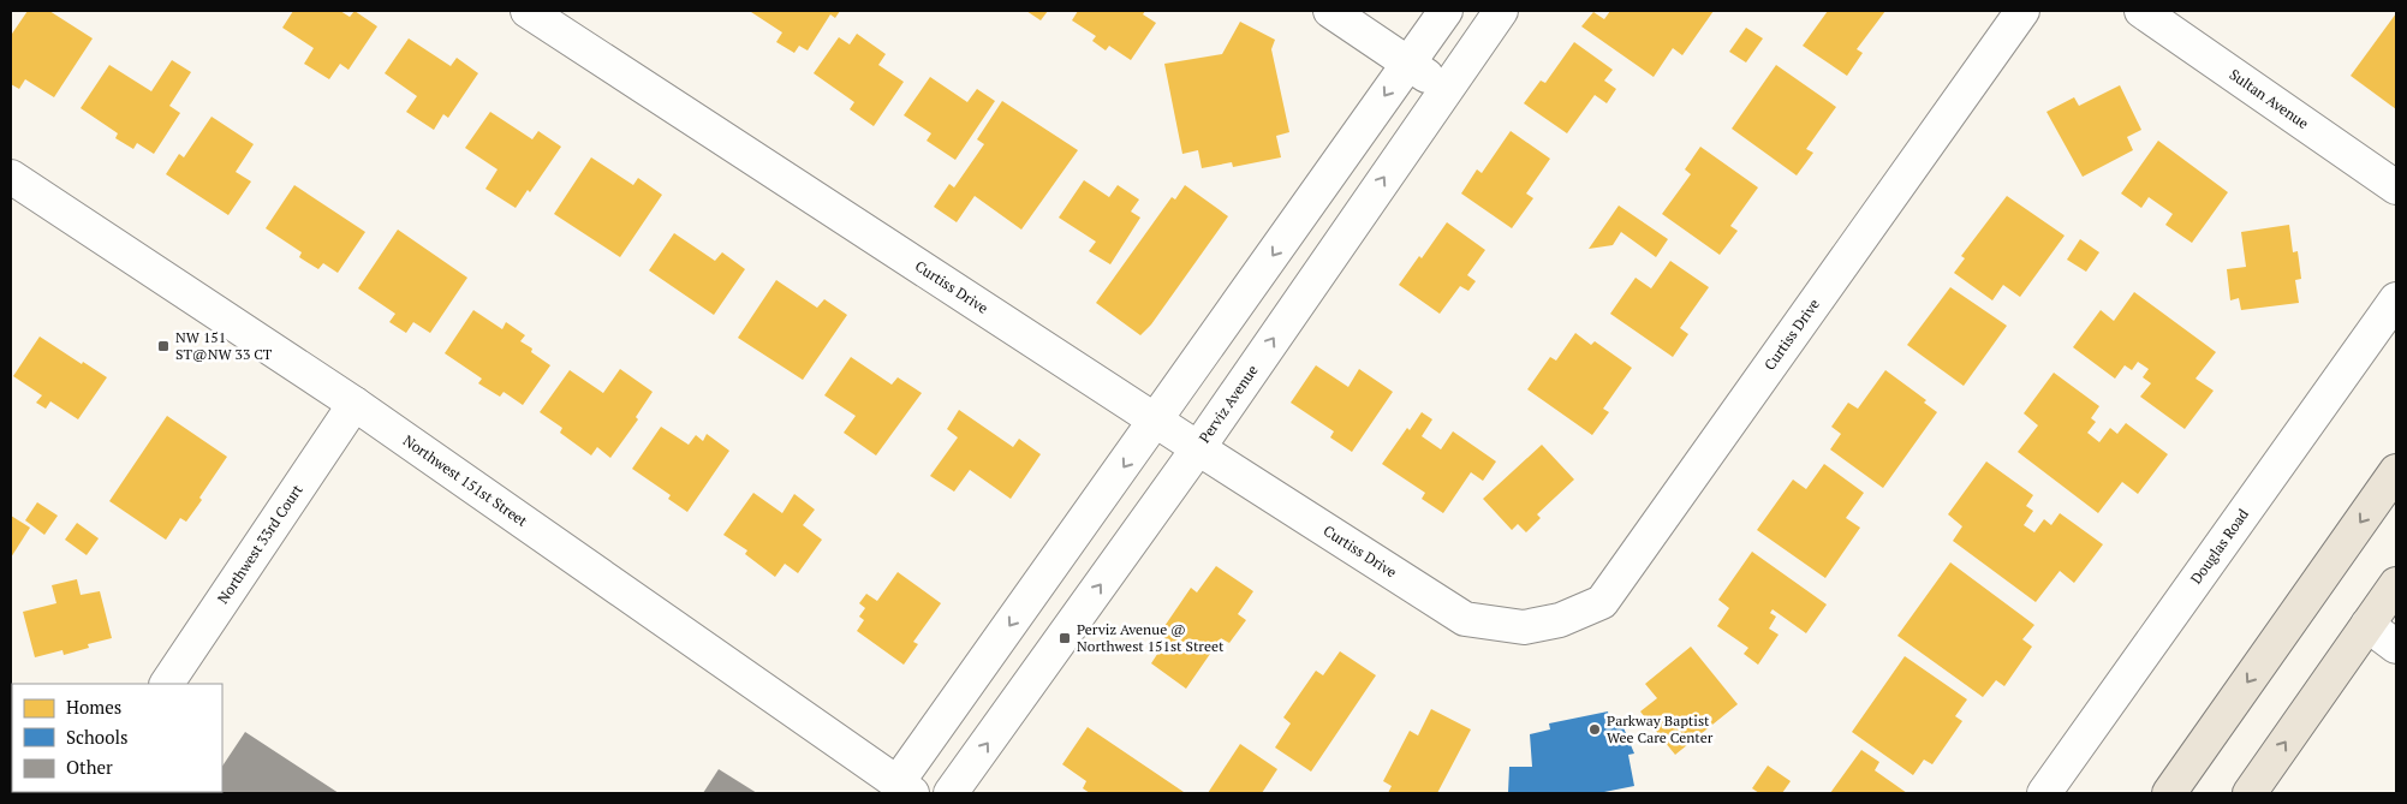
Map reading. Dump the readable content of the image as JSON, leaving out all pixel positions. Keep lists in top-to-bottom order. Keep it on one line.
{"streets":{"street":["Sultan Avenue","Curtiss Drive","Perviz Avenue","Northwest 151st Street","Northwest 33rd Court","Douglas Road"]},"crossings":[["Curtiss Drive","Perviz Avenue"],["Northwest 151st Street","Northwest 33rd Court"]],"places":{"transit":["NW 151 ST@NW 33 CT","Perviz Avenue @ Northwest 151st Street"],"other":["Parkway Baptist Wee Care Center"]},"legend":["Homes","Schools","Other"]}
